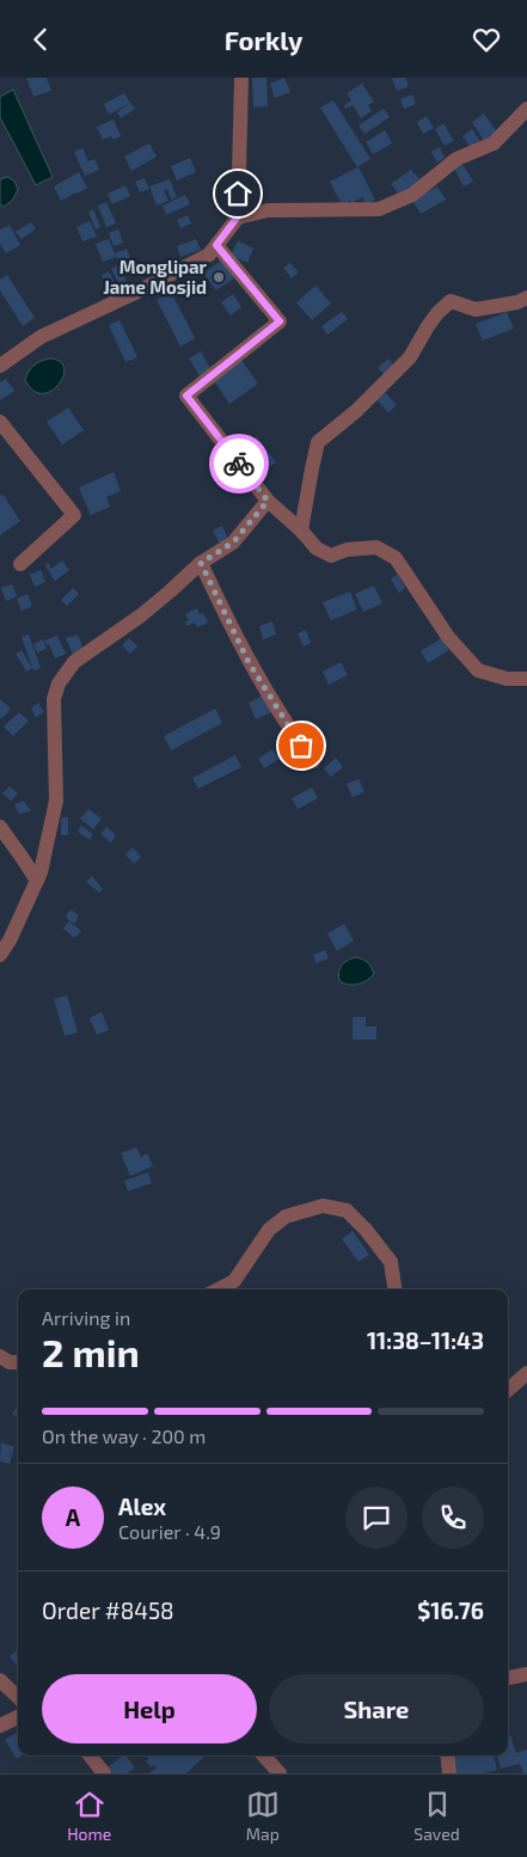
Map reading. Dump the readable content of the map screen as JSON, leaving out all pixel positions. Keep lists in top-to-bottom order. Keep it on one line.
{"places":["Monglipar Jame Mosjid"],"page":{"header":"Forkly","heading":["2 min","Arriving in","11:38–11:43"],"panel":["Alex","Courier · 4.9","Order #8458","$16.76"],"bar":"On the way · 200 m","round":"A","buttons":["Help","Share"],"tabs":["Home","Map","Saved"]}}
